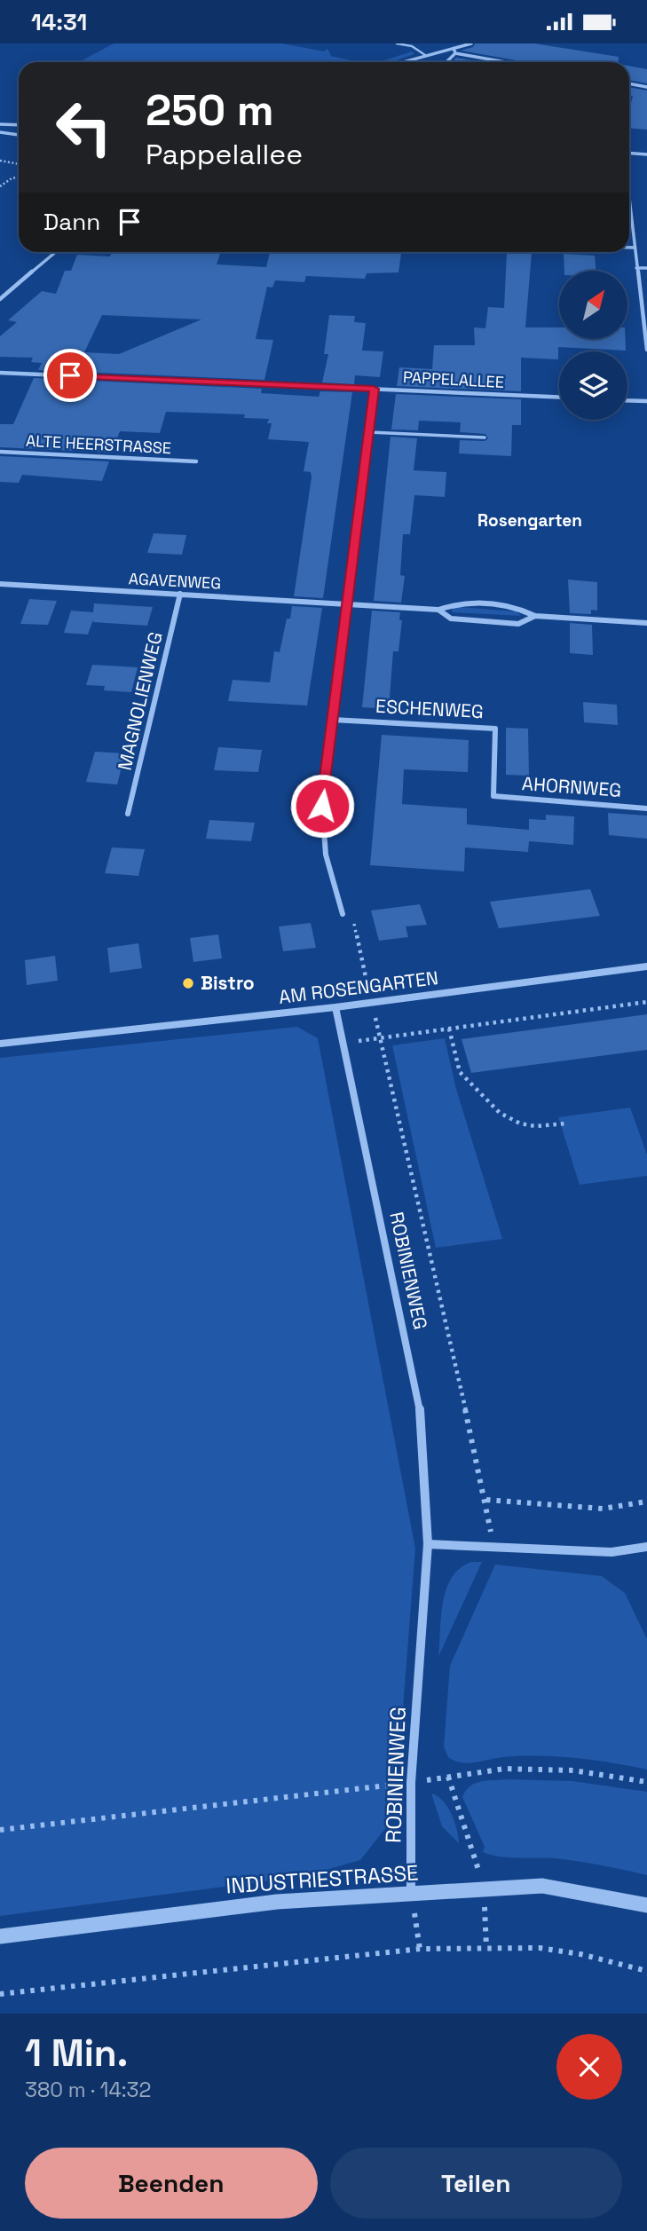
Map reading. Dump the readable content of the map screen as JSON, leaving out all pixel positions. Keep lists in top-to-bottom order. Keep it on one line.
{"streets":{"street":["PAPPELALLEE","ALTE HEERSTRASSE","AGAVENWEG","MAGNOLIENWEG","ESCHENWEG","AHORNWEG","AM ROSENGARTEN","ROBINIENWEG","INDUSTRIESTRASSE"]},"crossings":[["AGAVENWEG","MAGNOLIENWEG"],["ESCHENWEG","AHORNWEG"],["AM ROSENGARTEN","ROBINIENWEG"],["ROBINIENWEG","INDUSTRIESTRASSE"]],"districts":["Rosengarten"],"places":["Bistro"],"north":"top right","page":{"status":"14:31","turn":["250 m","Pappelallee"],"then":"Dann","heading":["1 Min.","380 m · 14:32"],"buttons":["Beenden","Teilen"]}}
